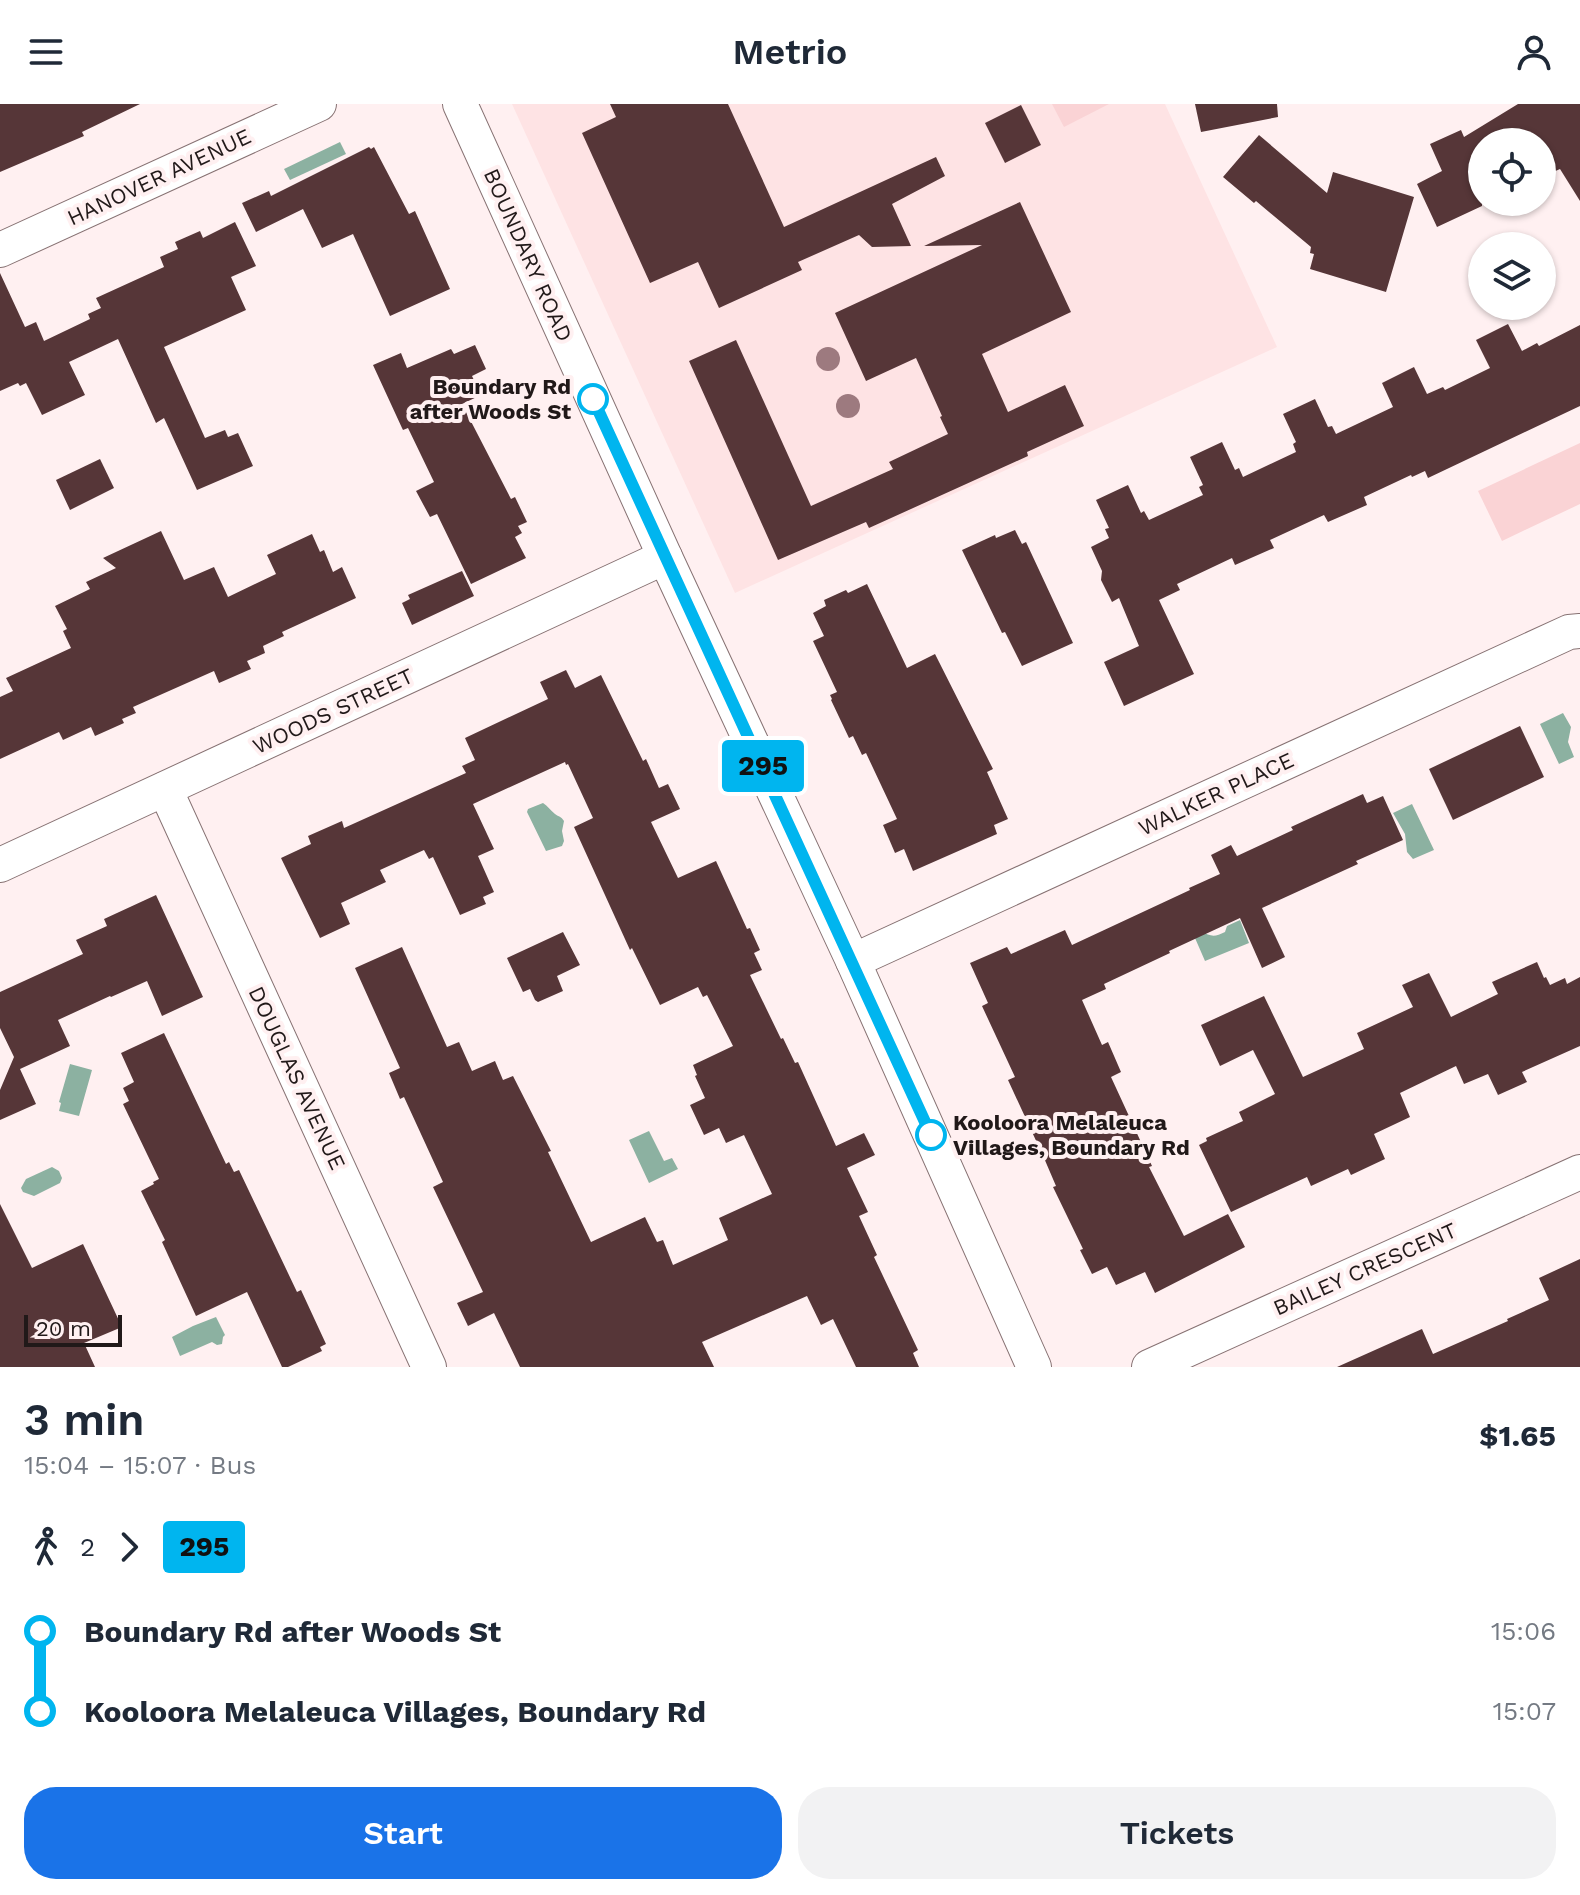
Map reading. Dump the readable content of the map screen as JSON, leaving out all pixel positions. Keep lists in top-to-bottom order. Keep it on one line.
{"streets":{"street":["HANOVER AVENUE","BOUNDARY ROAD","WOODS STREET","WALKER PLACE","DOUGLAS AVENUE","BAILEY CRESCENT"]},"crossings":[["BOUNDARY ROAD","WOODS STREET"],["BOUNDARY ROAD","WALKER PLACE"],["WOODS STREET","DOUGLAS AVENUE"]],"places":["Boundary Rd after Woods St","Kooloora Melaleuca Villages, Boundary Rd"],"lines":["bus line 295"],"scale_bar":"20 m","page":{"header":"Metrio","on_map":"295","scale":"20 m","heading":["3 min","15:04 – 15:07 · Bus","$1.65"],"legs":["2","295"],"list":[{"name":"Boundary Rd after Woods St","value":"15:06"},{"name":"Kooloora Melaleuca Villages, Boundary Rd","value":"15:07"}],"buttons":["Start","Tickets"]}}
